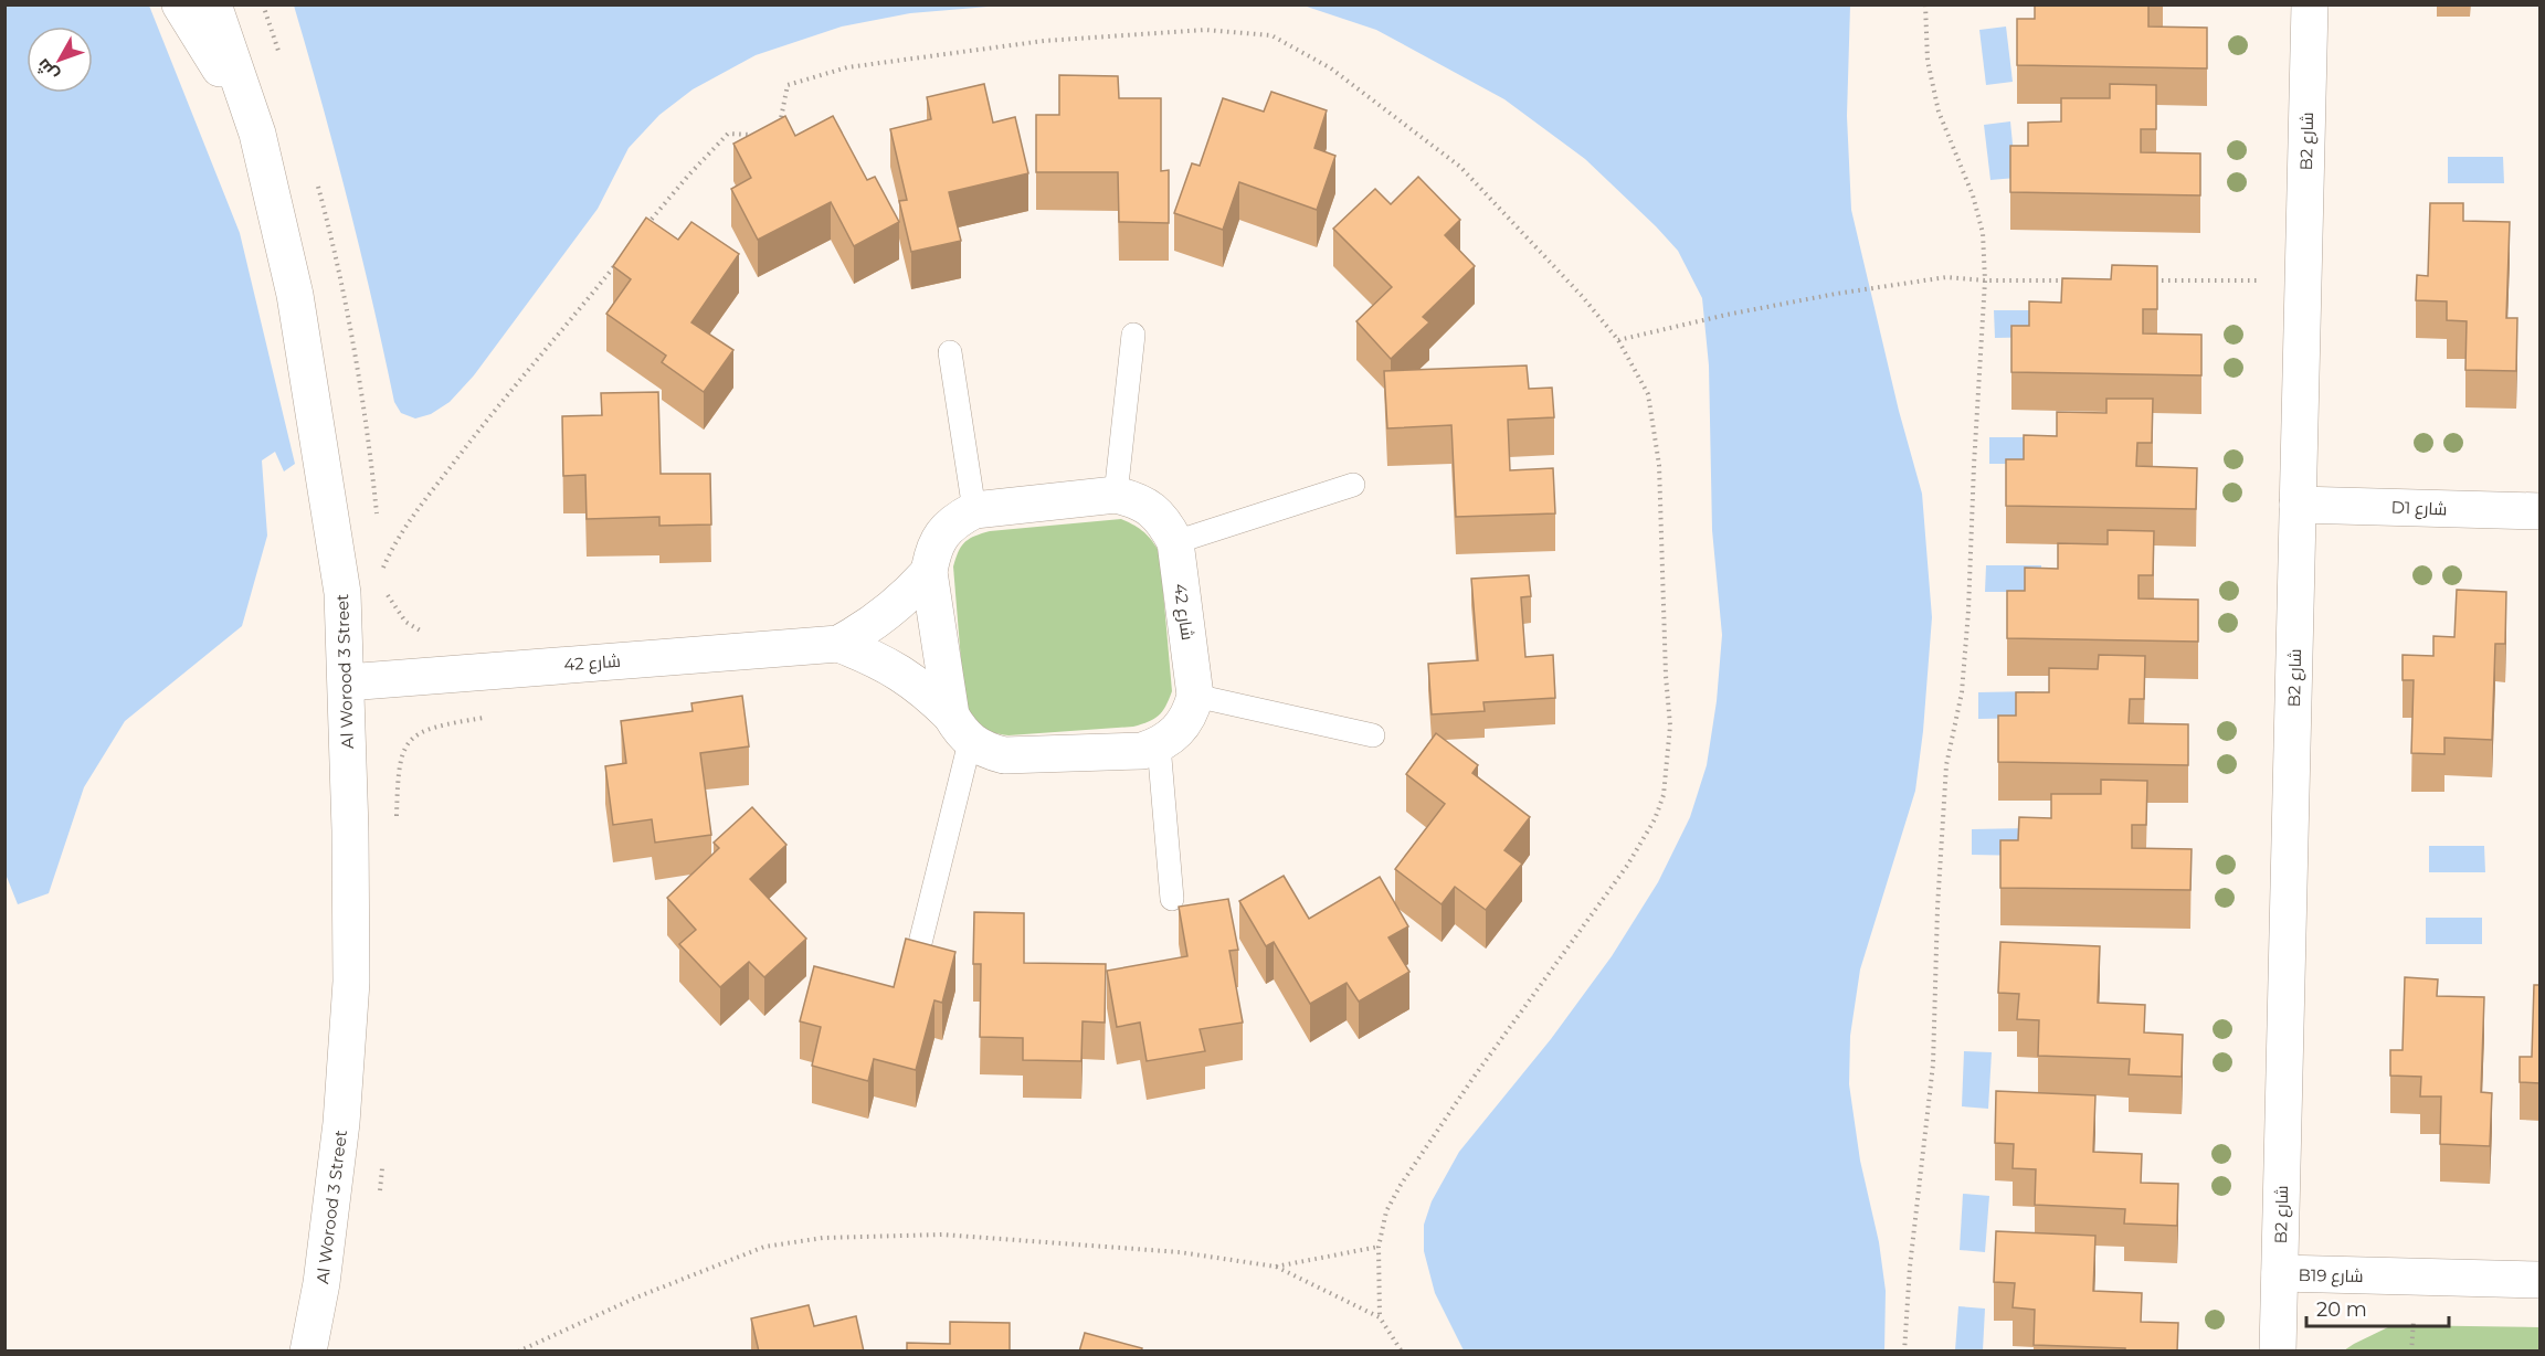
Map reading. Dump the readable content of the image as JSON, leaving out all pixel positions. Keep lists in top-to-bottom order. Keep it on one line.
{"streets":{"street":["B2 شارع","D1 شارع","شارع 42","Al Worood 3 Street","B19 شارع"]},"crossings":[["B2 شارع","D1 شارع"],["B2 شارع","B19 شارع"],["شارع 42","Al Worood 3 Street"]],"scale_bar":"20 m","north":"bottom left"}
